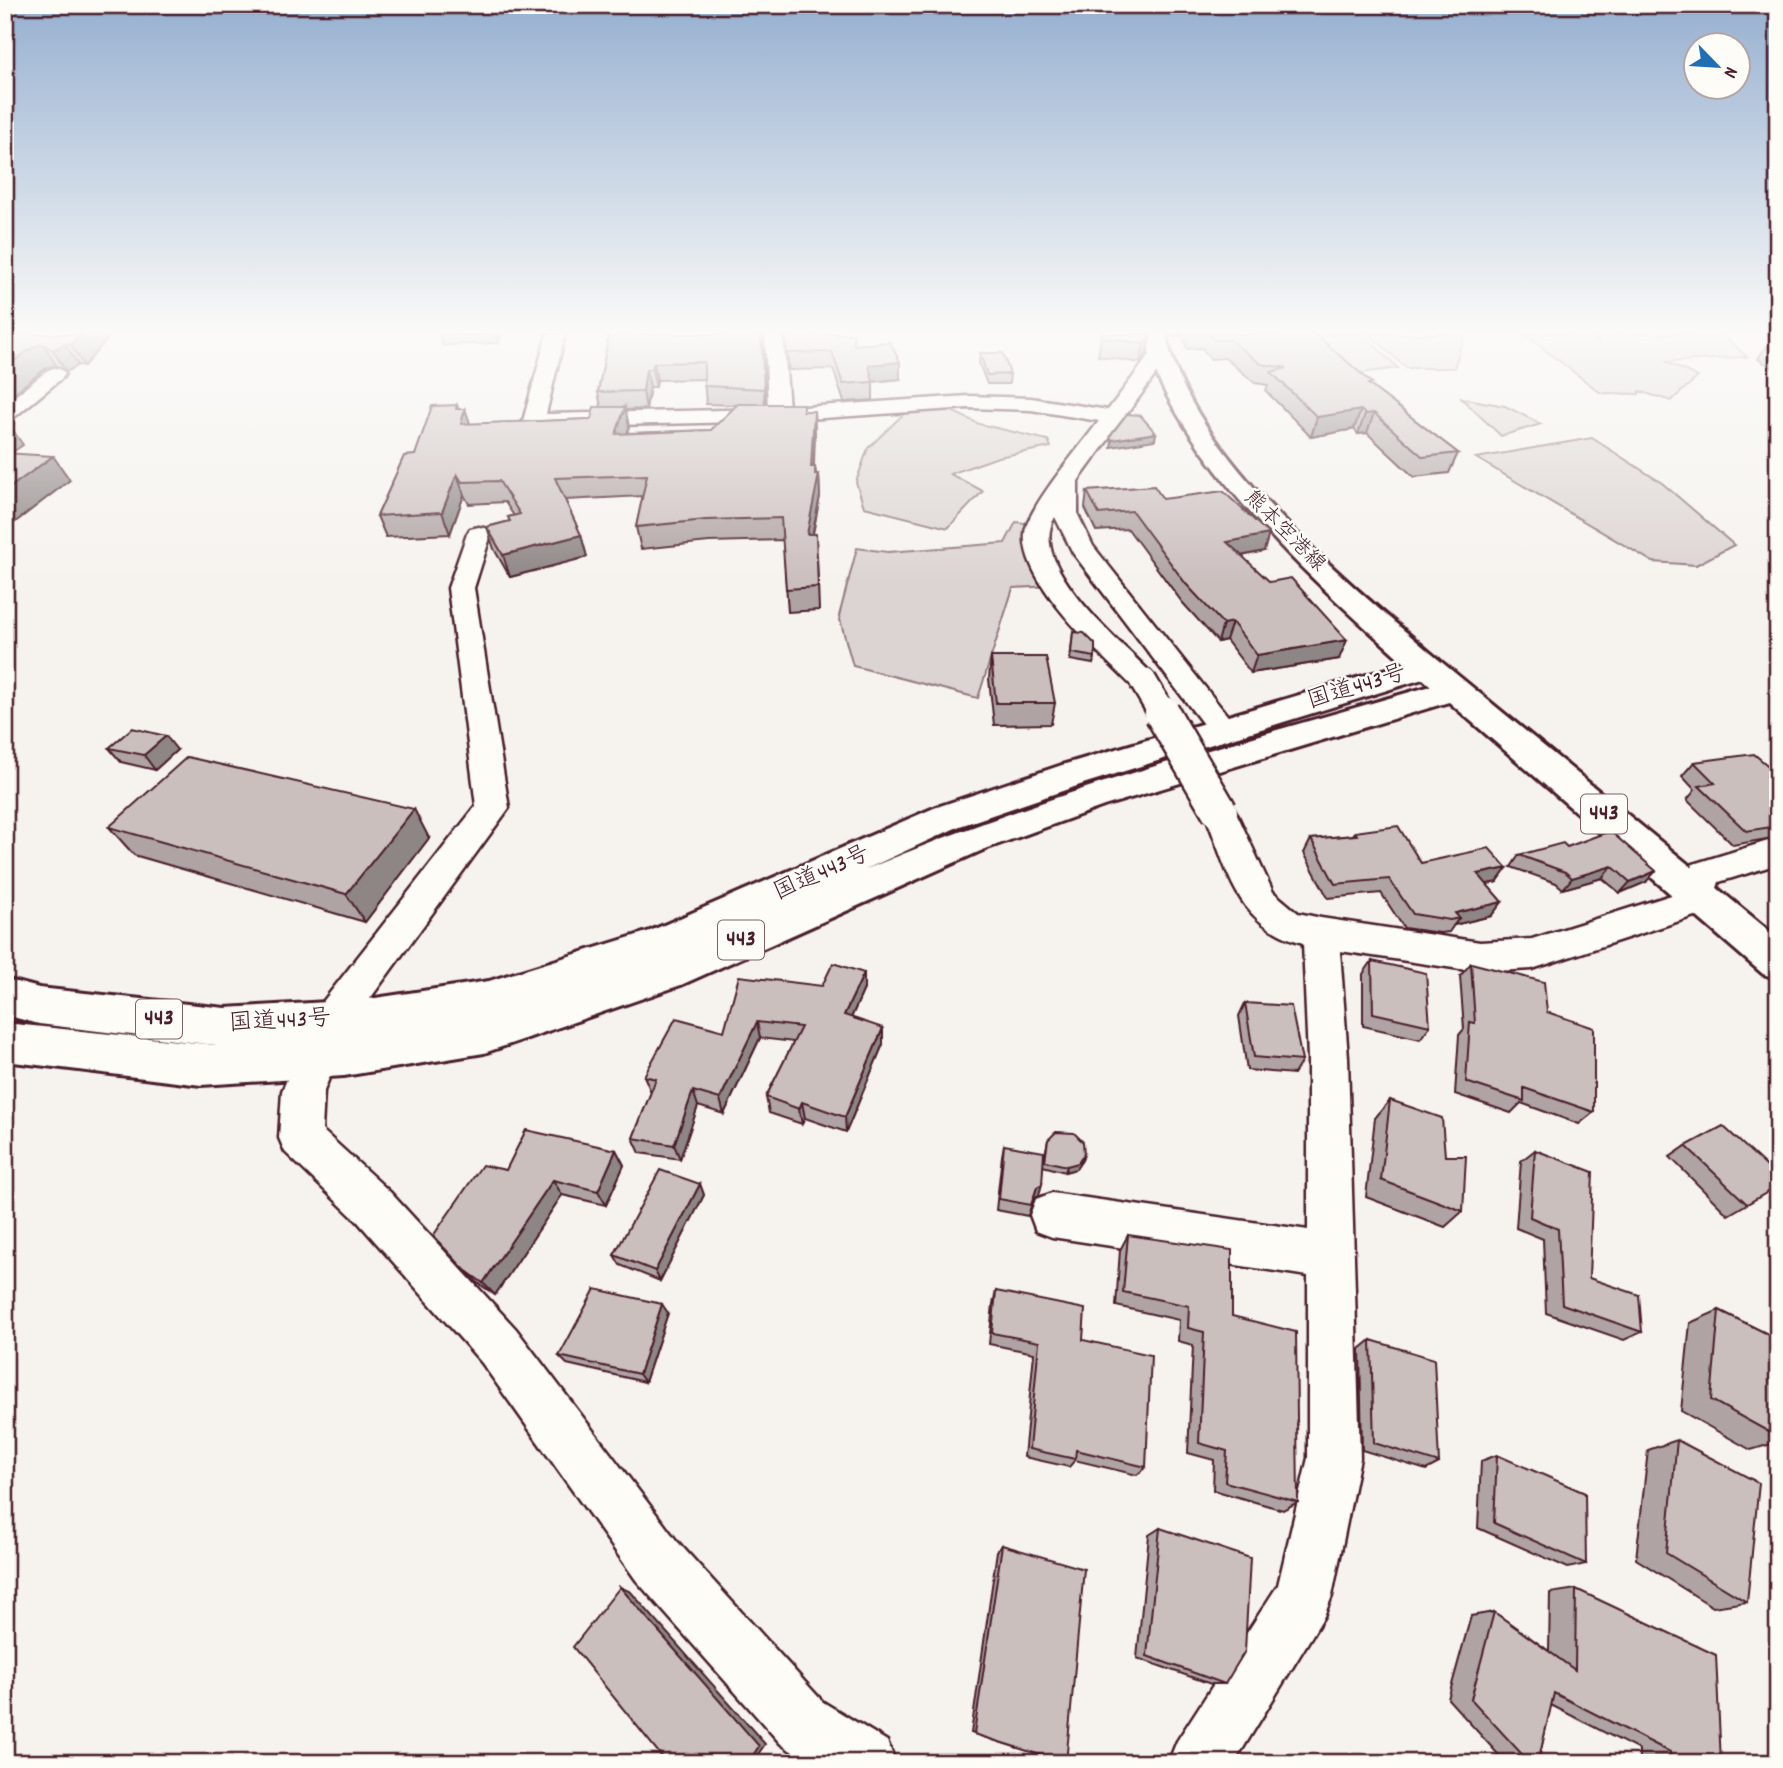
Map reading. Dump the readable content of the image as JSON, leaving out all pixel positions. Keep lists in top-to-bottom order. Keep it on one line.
{"streets":{"main road":["熊本空港線","国道443号","443"]},"crossings":[["熊本空港線","国道443号"],["熊本空港線","443"],["国道443号","443"]],"north":"bottom right"}
